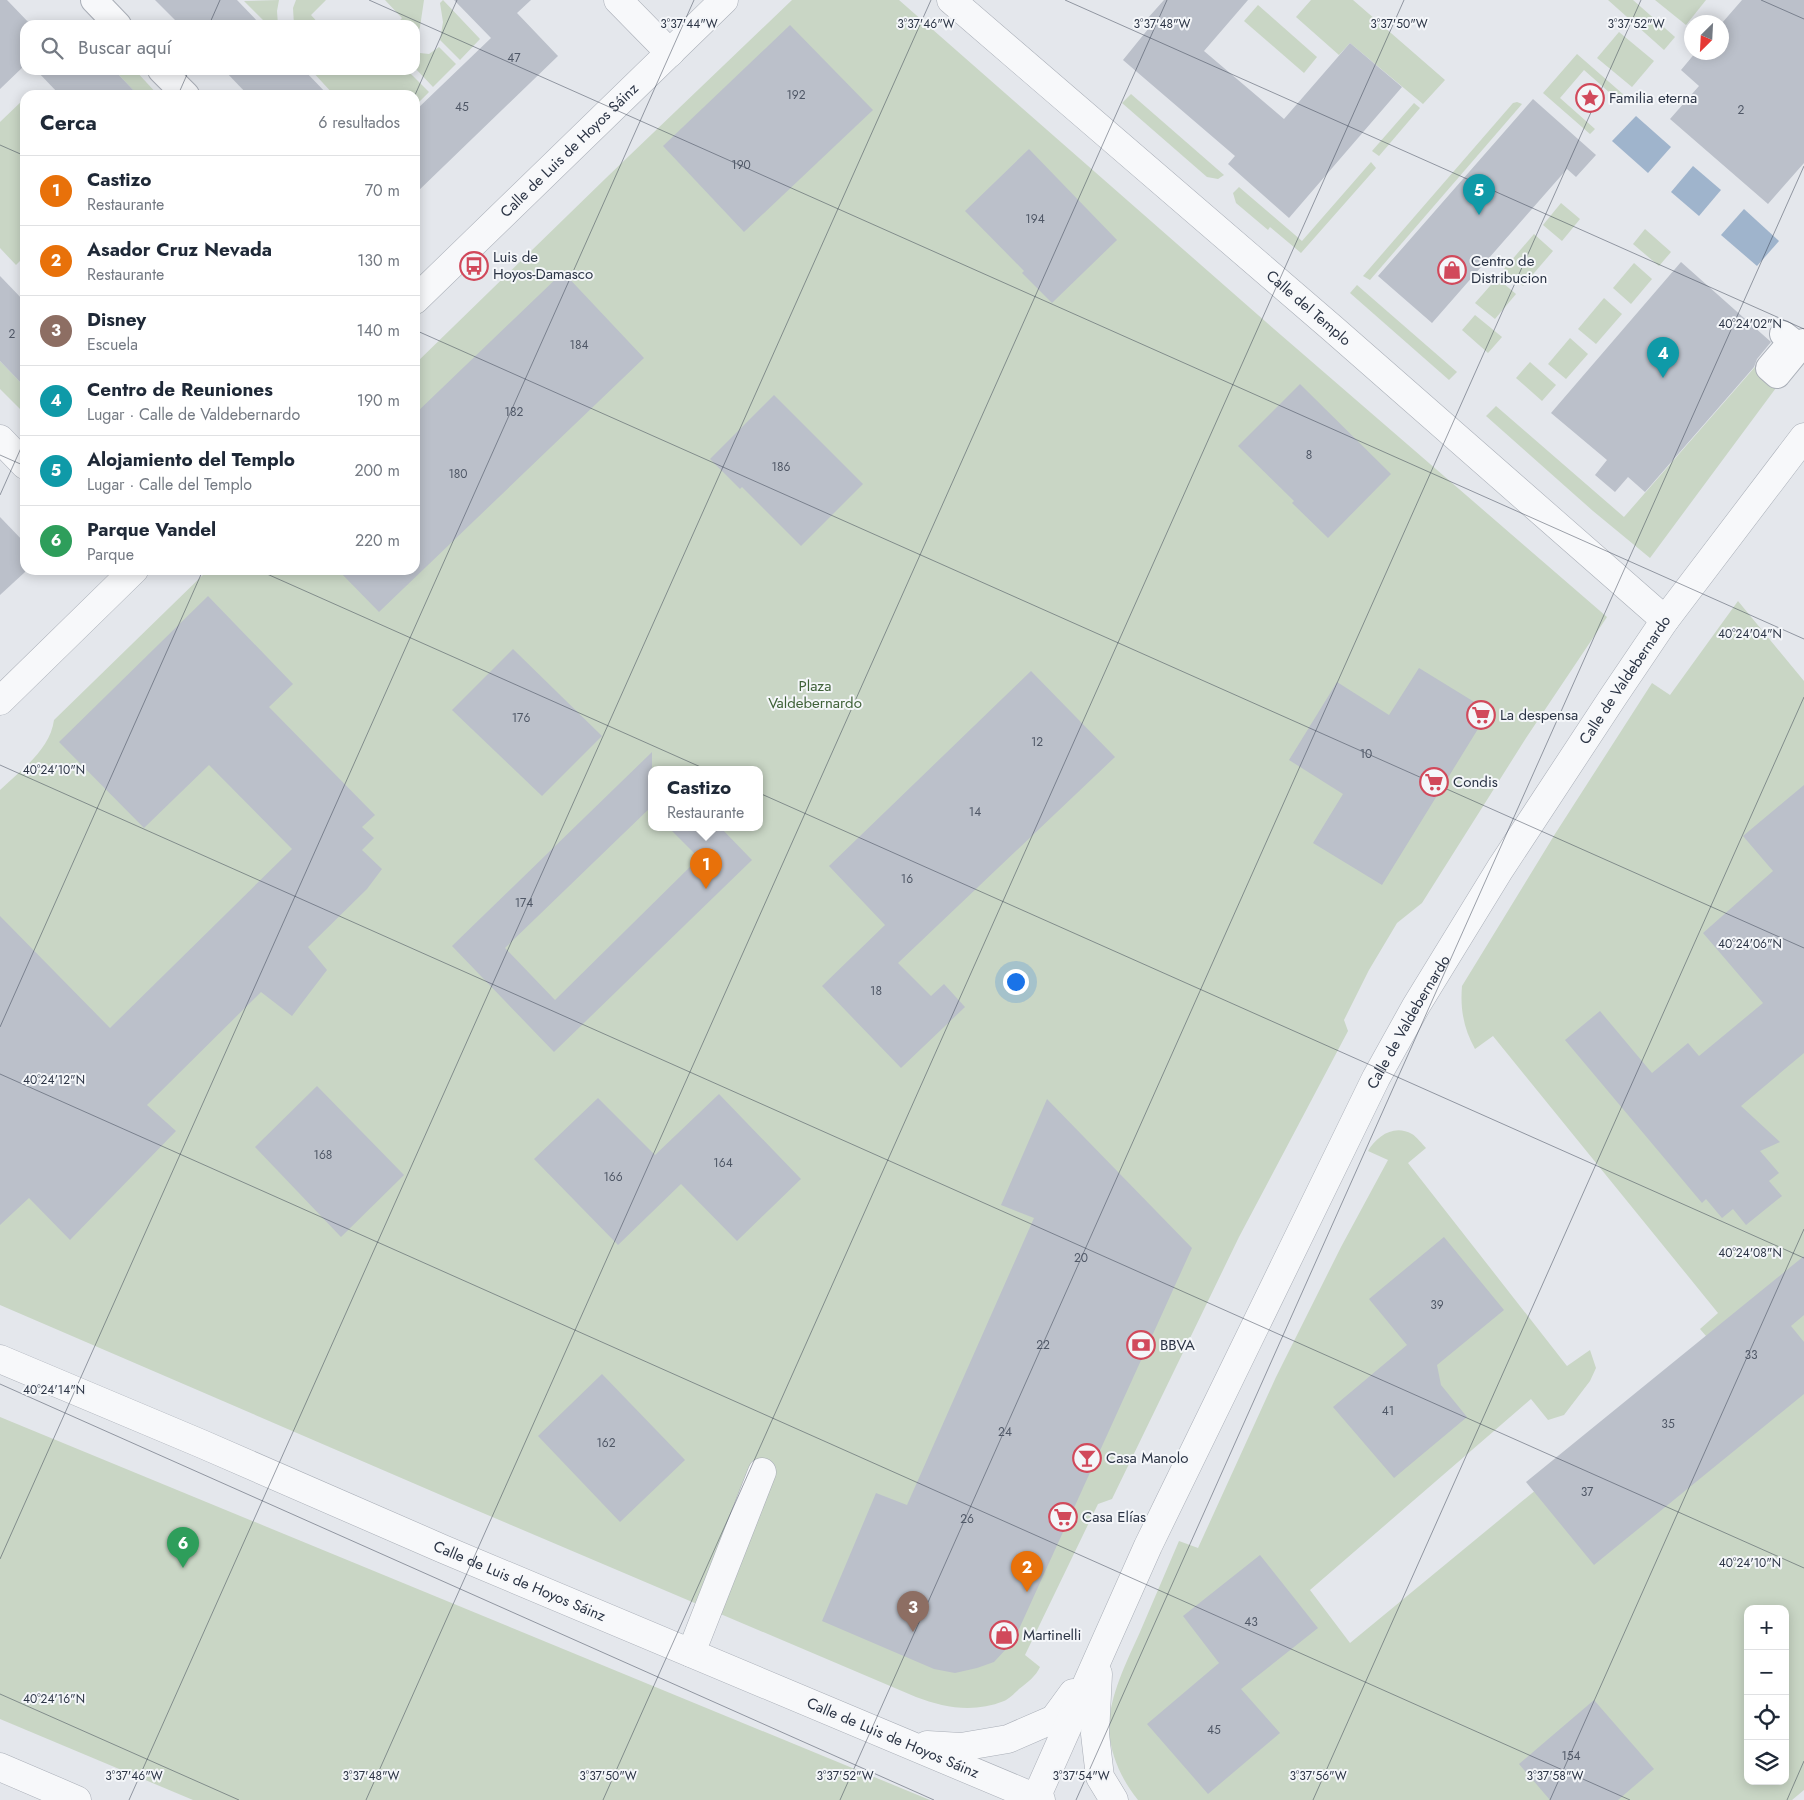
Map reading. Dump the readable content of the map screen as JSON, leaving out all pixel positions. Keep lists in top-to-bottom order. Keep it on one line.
{"streets":{"street":["Calle de Luis de Hoyos Sáinz","Calle del Templo","Calle de Valdebernardo"]},"crossings":[["Calle de Luis de Hoyos Sáinz","Calle de Valdebernardo"],["Calle del Templo","Calle de Valdebernardo"]],"parks":["Plaza Valdebernardo"],"places":{"place":["Familia eterna"],"bus stop":["Luis de Hoyos-Damasco"],"shop":["Centro de Distribucion","Martinelli"],"supermarket":["La despensa","Condis","Casa Elías"],"bank":["BBVA"],"bar":["Casa Manolo"]},"house_numbers":["47","192","45","2","190","194","2","184","182","8","186","180","176","12","10","14","16","174","18","168","164","166","20","39","22","33","41","35","24","162","37","26","43","45","154"],"north":"bottom left","page":{"search":"Buscar aquí","heading":["Cerca","6 resultados"],"list":[{"mark":"1","name":"Castizo","note":"Restaurante","value":"70 m"},{"mark":"2","name":"Asador Cruz Nevada","note":"Restaurante","value":"130 m"},{"mark":"3","name":"Disney","note":"Escuela","value":"140 m"},{"mark":"4","name":"Centro de Reuniones","note":"Lugar · Calle de Valdebernardo","value":"190 m"},{"mark":"5","name":"Alojamiento del Templo","note":"Lugar · Calle del Templo","value":"200 m"},{"mark":"6","name":"Parque Vandel","note":"Parque","value":"220 m"}],"pins":["5","4","1","6","2","3"],"popup":["Castizo","Restaurante"],"map_buttons":["+","−"]},"coordinates":["3°37'44\"W","3°37'46\"W","3°37'48\"W","3°37'50\"W","3°37'52\"W","40°24'02\"N","40°24'04\"N","40°24'10\"N","40°24'06\"N","40°24'12\"N","40°24'08\"N","40°24'14\"N","40°24'16\"N","3°37'54\"W","3°37'56\"W","3°37'58\"W"]}
